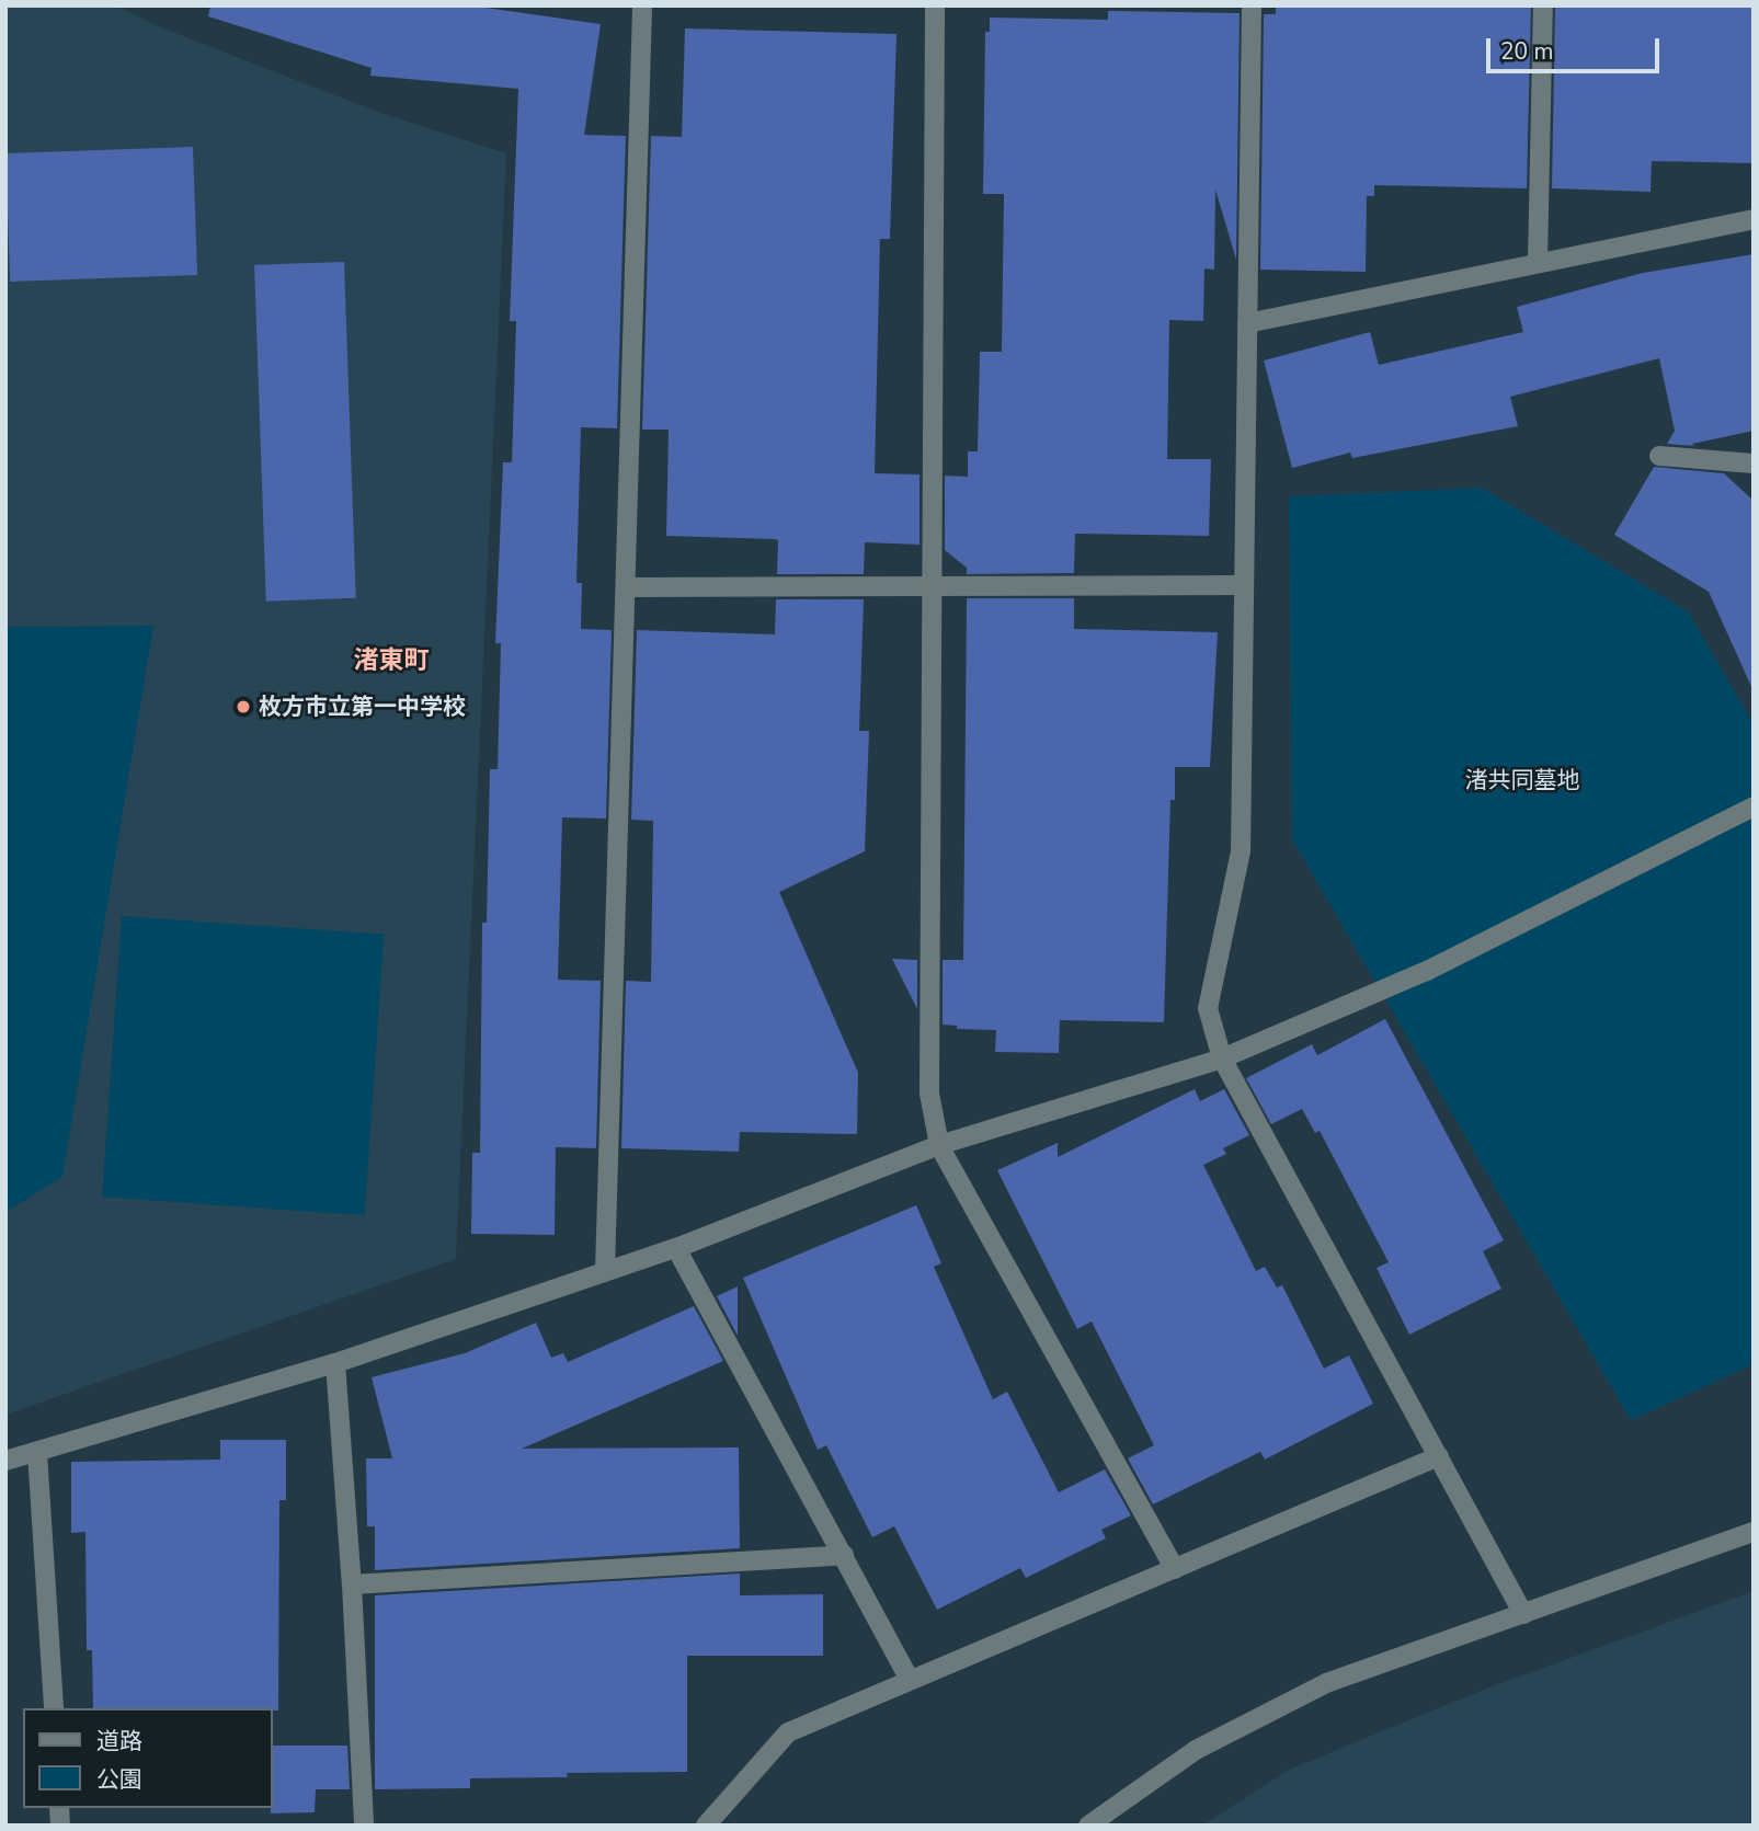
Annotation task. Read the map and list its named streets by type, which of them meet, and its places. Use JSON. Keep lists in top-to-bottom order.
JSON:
{
  "districts": ["渚東町"],
  "parks": ["渚共同墓地"],
  "places": ["枚方市立第一中学校"],
  "legend": ["道路", "公園"],
  "scale_bar": "20 m"
}
